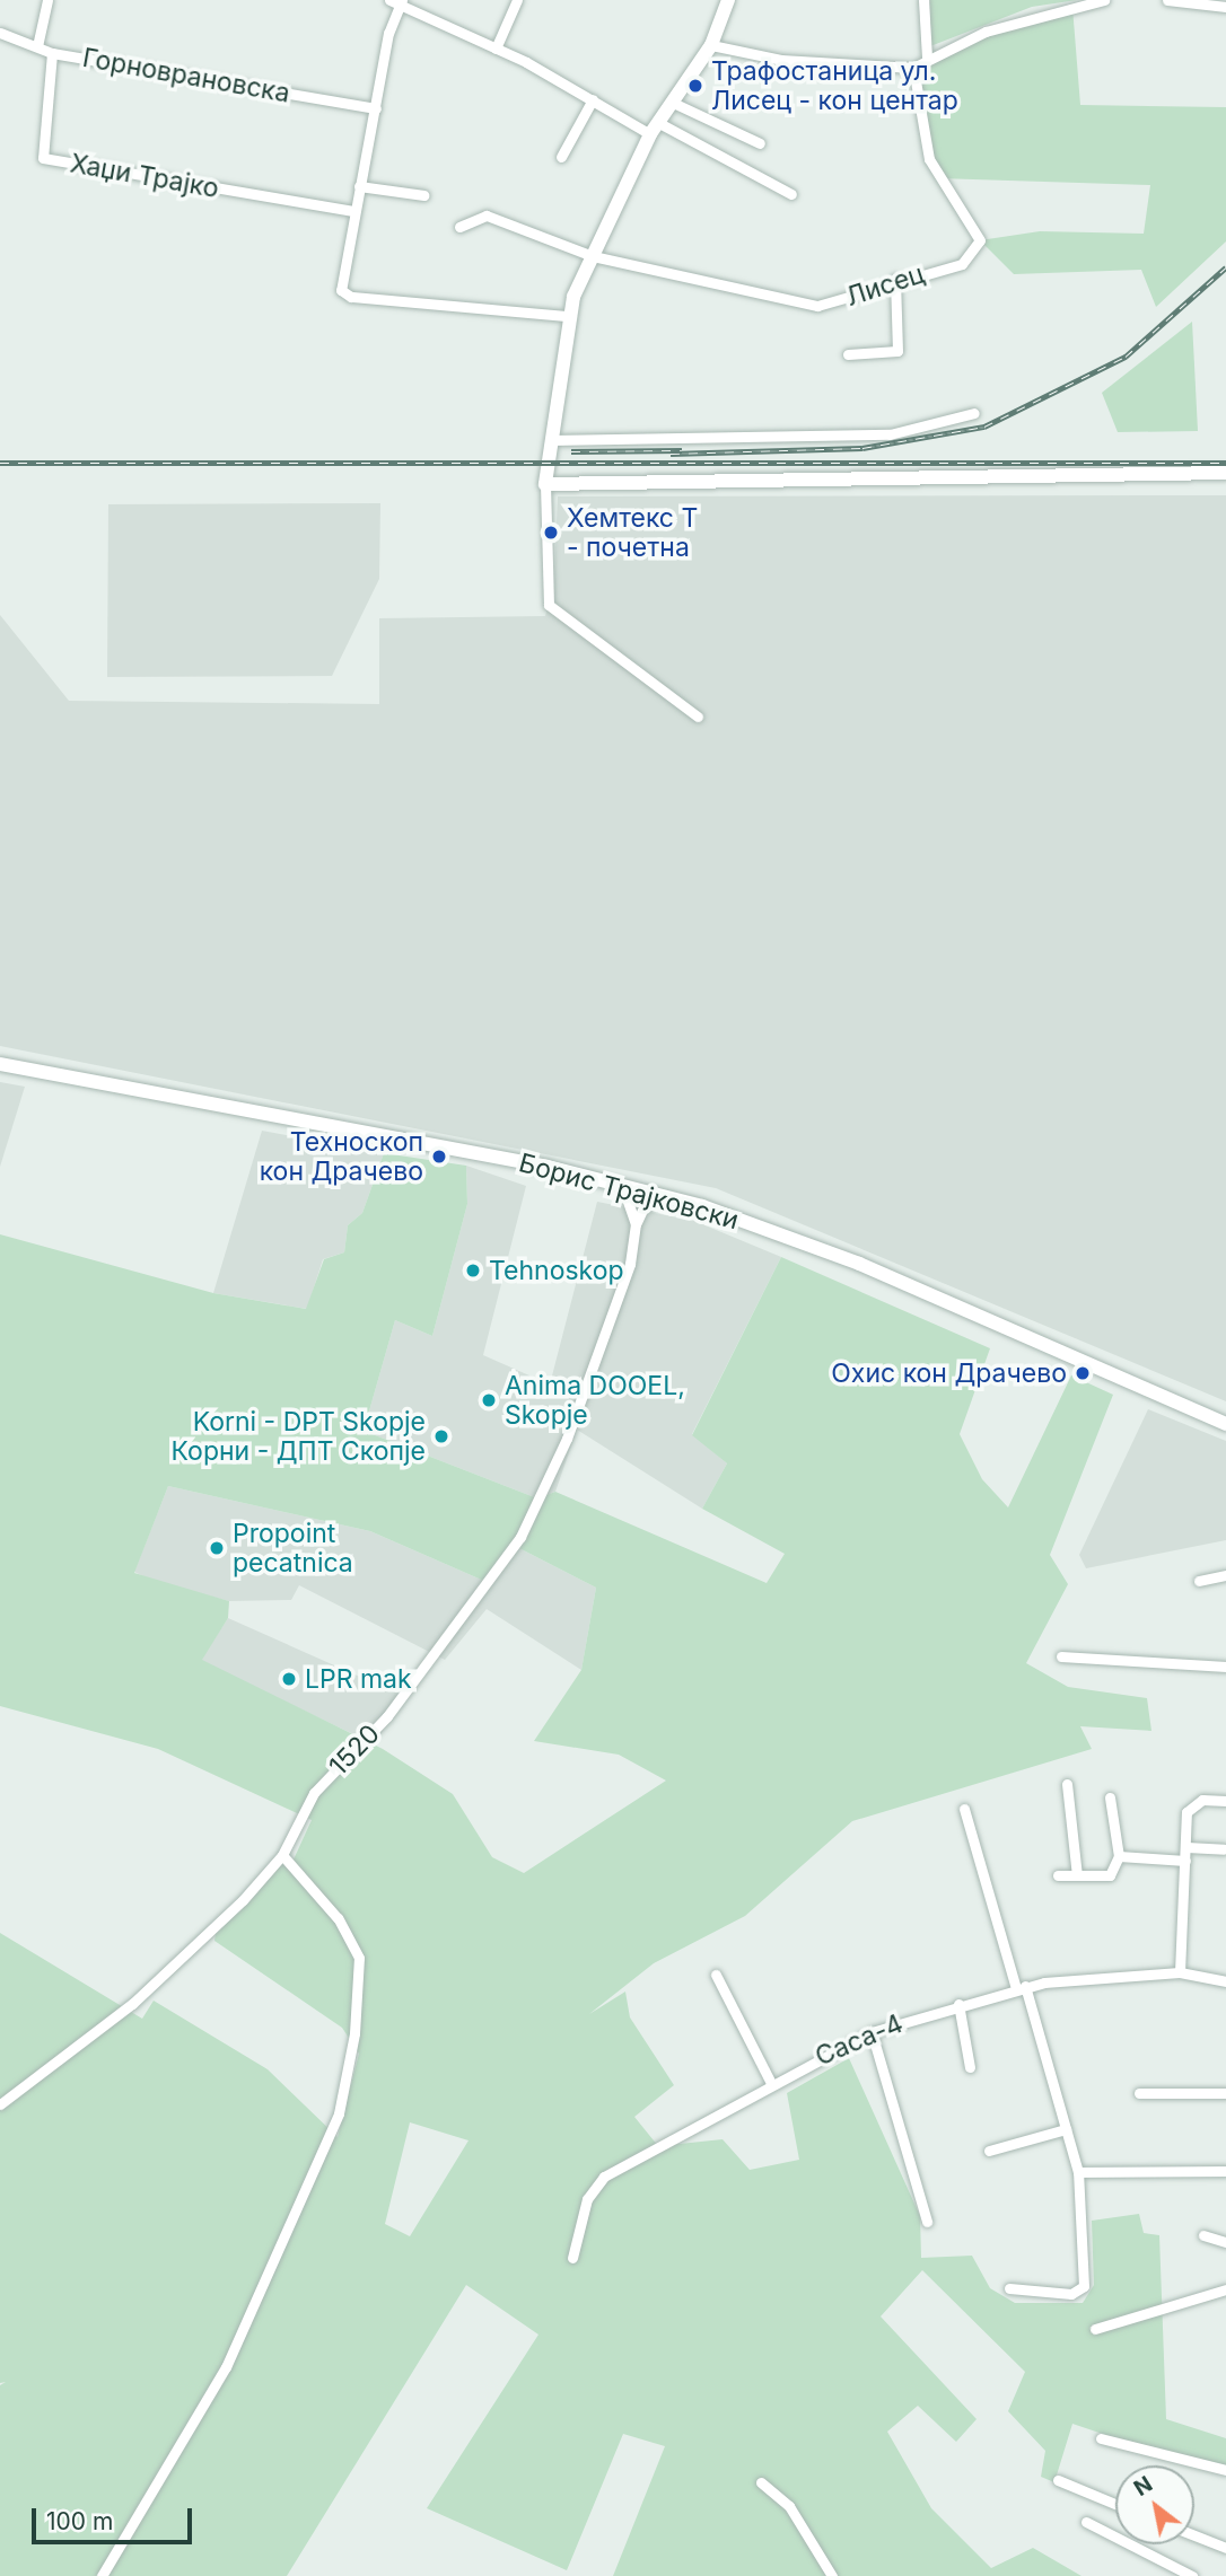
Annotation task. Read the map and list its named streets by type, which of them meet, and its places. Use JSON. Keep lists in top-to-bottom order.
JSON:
{
  "streets": {
    "main road": ["Борис Трајковски"],
    "street": [
      "Горноврановска",
      "Хаџи Трајко",
      "Лисец",
      "1520",
      "Саса-4"
    ]
  },
  "crossings": [
    ["Горноврановска", "Хаџи Трајко"],
    ["Борис Трајковски", "1520"]
  ],
  "places": [
    "Трафостаница ул. Лисец - кон центар",
    "Хемтекс Т - почетна",
    "Техноскоп кон Драчево",
    "Tehnoskop",
    "Охис кон Драчево",
    "Anima DOOEL, Skopje",
    "Korni - DPT Skopje Корни - ДПТ Скопје",
    "Propoint pecatnica",
    "LPR mak"
  ],
  "scale_bar": "100 m",
  "north": "top left"
}
